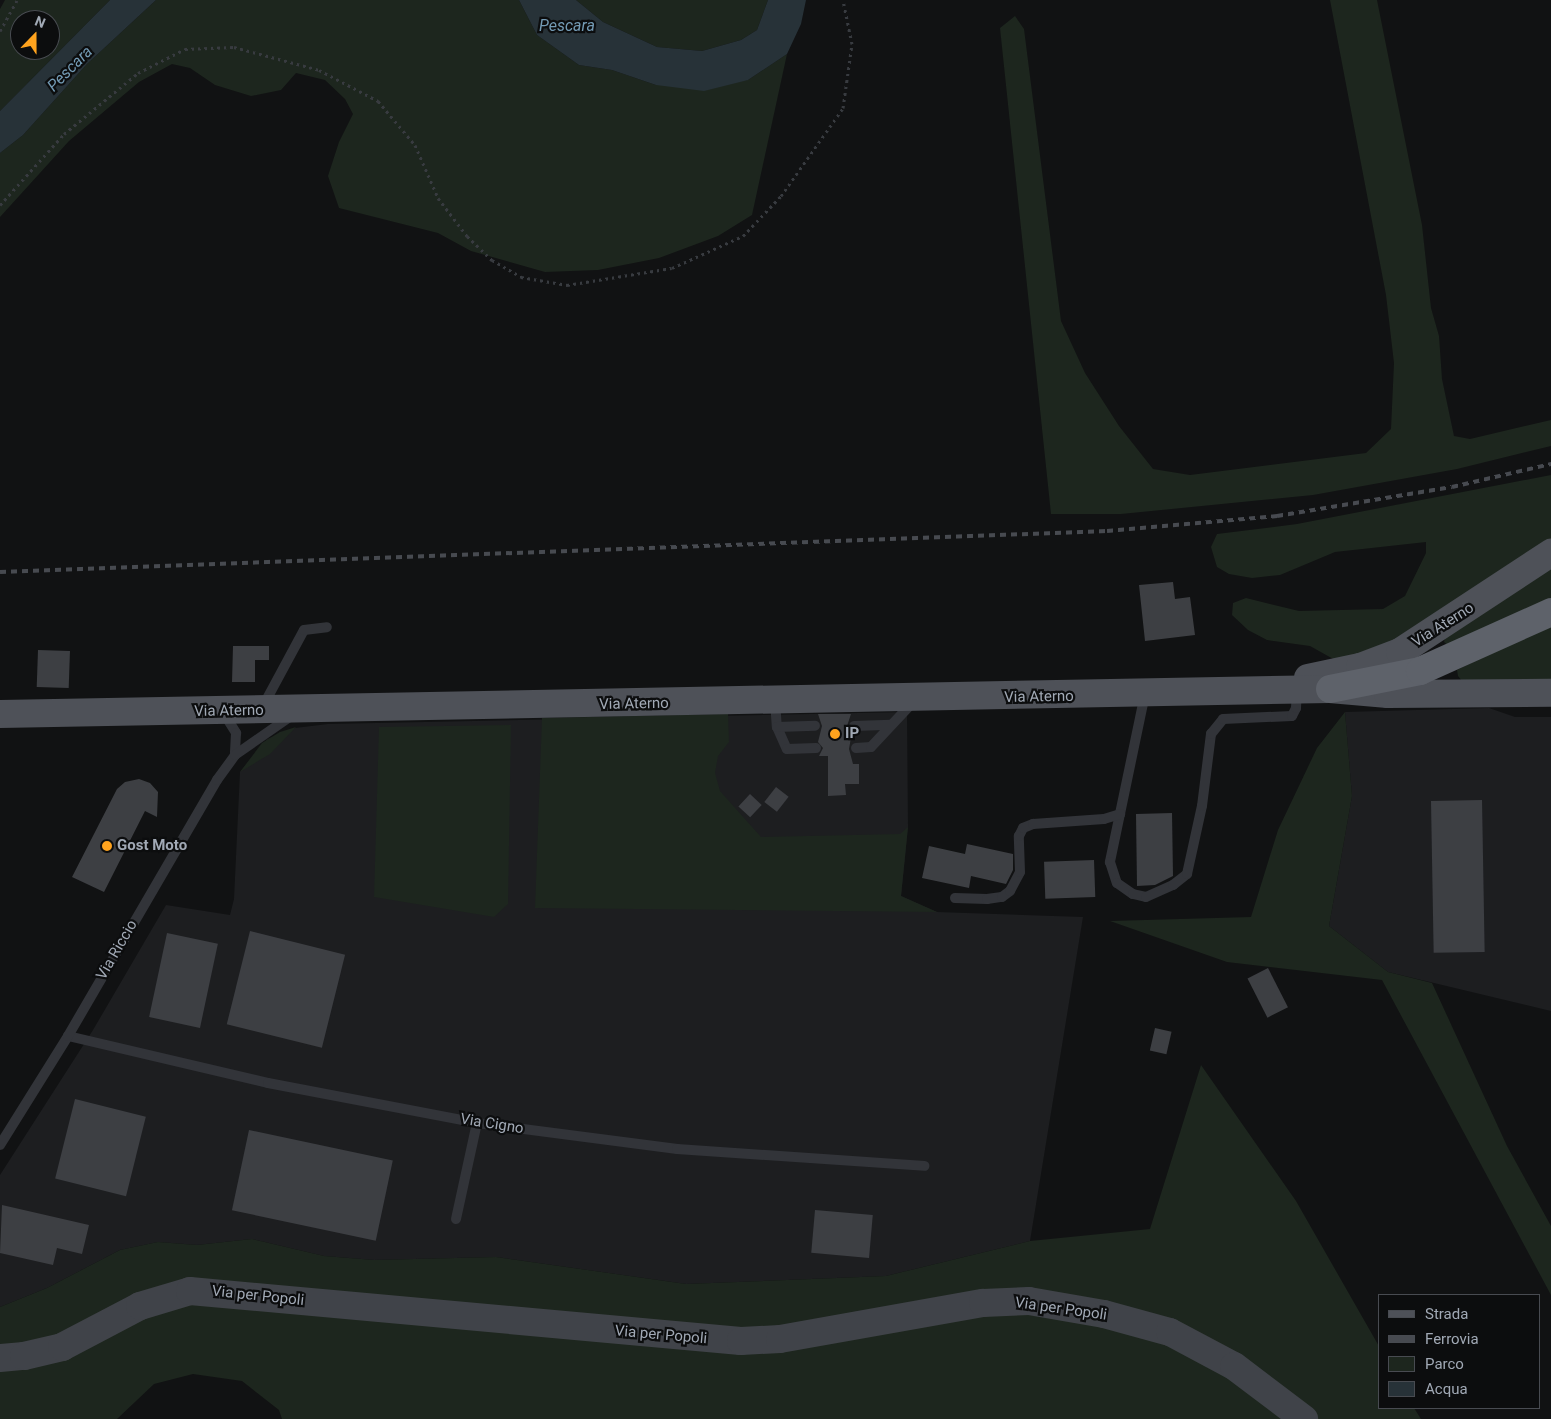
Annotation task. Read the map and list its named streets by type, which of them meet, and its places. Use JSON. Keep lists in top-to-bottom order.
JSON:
{
  "streets": {
    "main road": ["Via Aterno", "Via per Popoli"],
    "lane": ["Via Riccio", "Via Cigno"]
  },
  "crossings": [
    ["Via Aterno", "Via Riccio"],
    ["Via Riccio", "Via Cigno"]
  ],
  "water": ["Pescara"],
  "places": ["IP", "Gost Moto"],
  "legend": [
    "Strada",
    "Ferrovia",
    "Parco",
    "Acqua"
  ],
  "north": "top"
}
